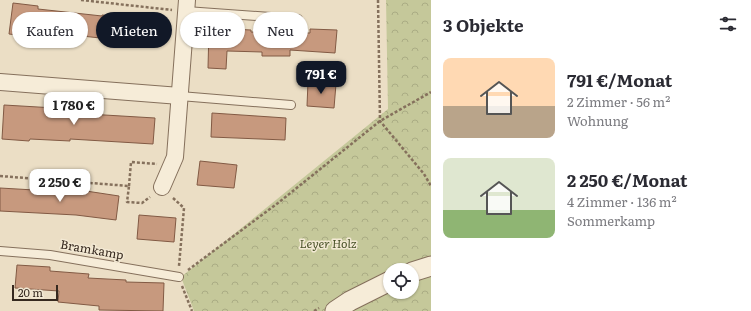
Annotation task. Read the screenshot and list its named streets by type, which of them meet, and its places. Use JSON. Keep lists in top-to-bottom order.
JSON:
{
  "streets": {
    "lane": ["Bramkamp"]
  },
  "parks": ["Leyer Holz"],
  "scale_bar": "20 m",
  "page": {
    "heading": "3 Objekte",
    "chip": [
      "Kaufen",
      "Mieten",
      "Filter",
      "Neu"
    ],
    "list": [
      {
        "name": "791 €/Monat",
        "note": "2 Zimmer · 56 m² · Wohnung"
      },
      {
        "name": "2 250 €/Monat",
        "note": "4 Zimmer · 136 m² · Sommerkamp"
      }
    ],
    "price": ["791 €", "1 780 €", "2 250 €"],
    "scale": "20 m"
  }
}
